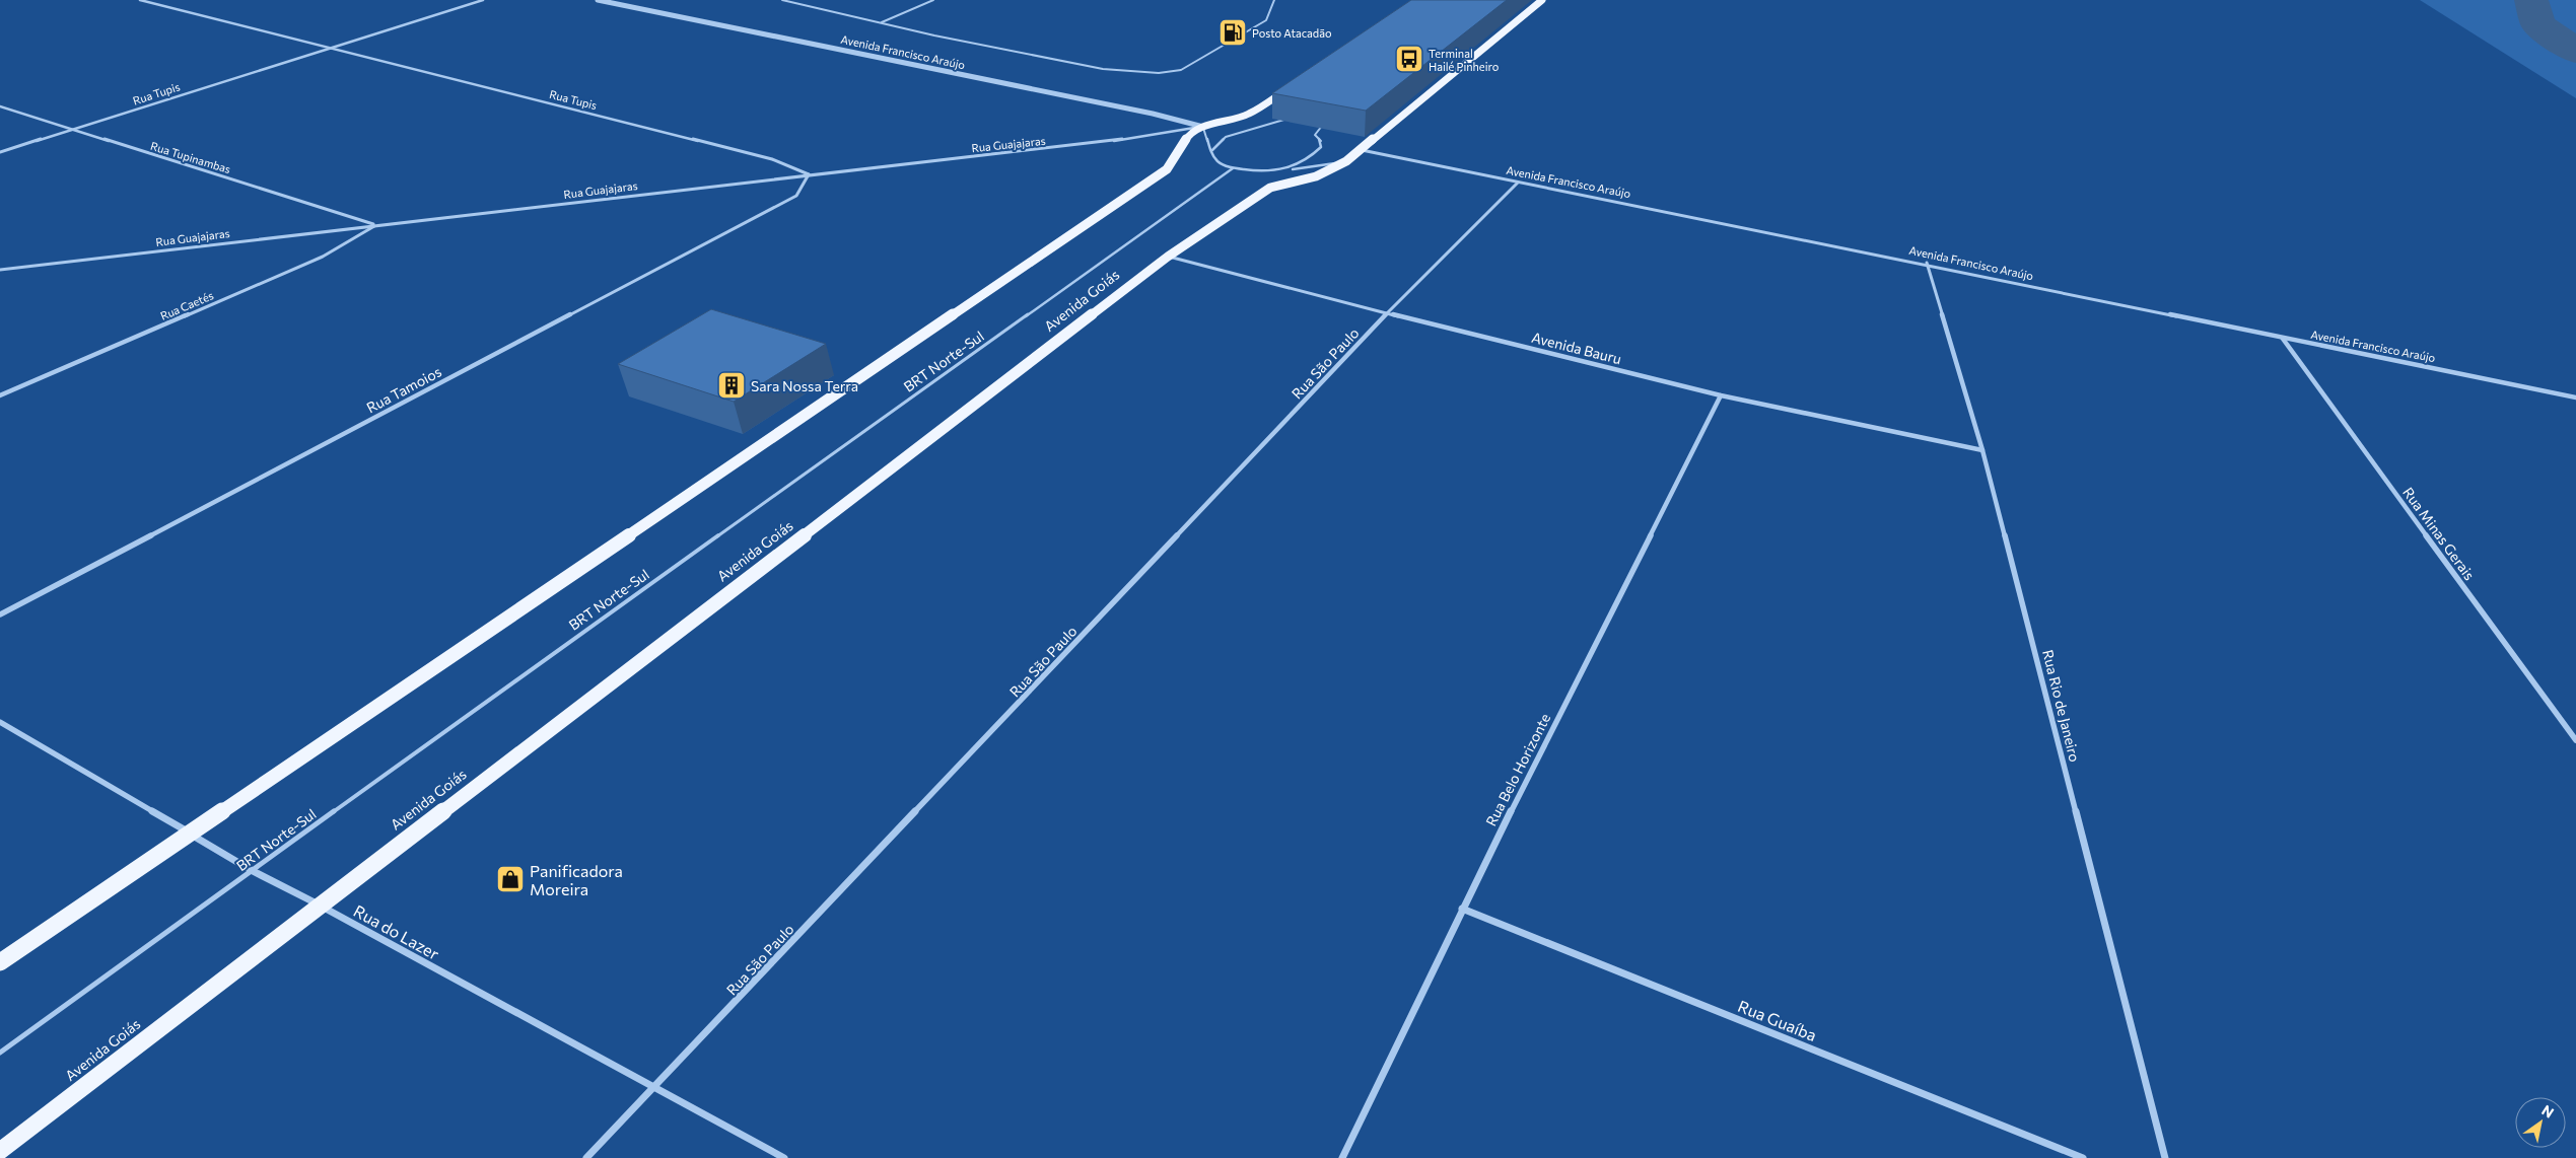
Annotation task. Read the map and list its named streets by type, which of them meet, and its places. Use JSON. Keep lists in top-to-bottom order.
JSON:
{
  "streets": {
    "main road": ["Avenida Goiás"],
    "street": [
      "Avenida Francisco Araújo",
      "Rua Tupis",
      "Rua Guajajaras",
      "Rua Tupinambas",
      "Rua Caetés",
      "Avenida Bauru",
      "Rua São Paulo",
      "Rua Tamoios",
      "Rua Minas Gerais",
      "Rua Rio de Janeiro",
      "Rua Belo Horizonte",
      "Rua do Lazer",
      "Rua Guaíba"
    ],
    "lane": ["BRT Norte-Sul"]
  },
  "crossings": [
    ["Avenida Francisco Araújo", "Rua Guajajaras"],
    ["Avenida Francisco Araújo", "Avenida Goiás"],
    ["Avenida Francisco Araújo", "Rua São Paulo"],
    ["Avenida Francisco Araújo", "Rua Minas Gerais"],
    ["Avenida Francisco Araújo", "Rua Rio de Janeiro"],
    ["Rua Tupis", "Rua Guajajaras"],
    ["Rua Tupis", "Rua Tupinambas"],
    ["Rua Tupis", "Rua Tamoios"],
    ["Rua Guajajaras", "Rua Tupinambas"],
    ["Rua Guajajaras", "Rua Caetés"],
    ["Rua Guajajaras", "Rua Tamoios"],
    ["Rua Tupinambas", "Rua Caetés"],
    ["Avenida Goiás", "Avenida Bauru"],
    ["Avenida Goiás", "Rua do Lazer"],
    ["Avenida Bauru", "Rua São Paulo"],
    ["Avenida Bauru", "Rua Rio de Janeiro"],
    ["Avenida Bauru", "Rua Belo Horizonte"],
    ["BRT Norte-Sul", "Rua do Lazer"],
    ["Rua São Paulo", "Rua do Lazer"],
    ["Rua Belo Horizonte", "Rua Guaíba"]
  ],
  "places": {
    "fuel station": ["Posto Atacadão"],
    "bus stop": ["Terminal Hailé Pinheiro"],
    "building": ["Sara Nossa Terra"],
    "shop": ["Panificadora Moreira"]
  },
  "north": "top right"
}
